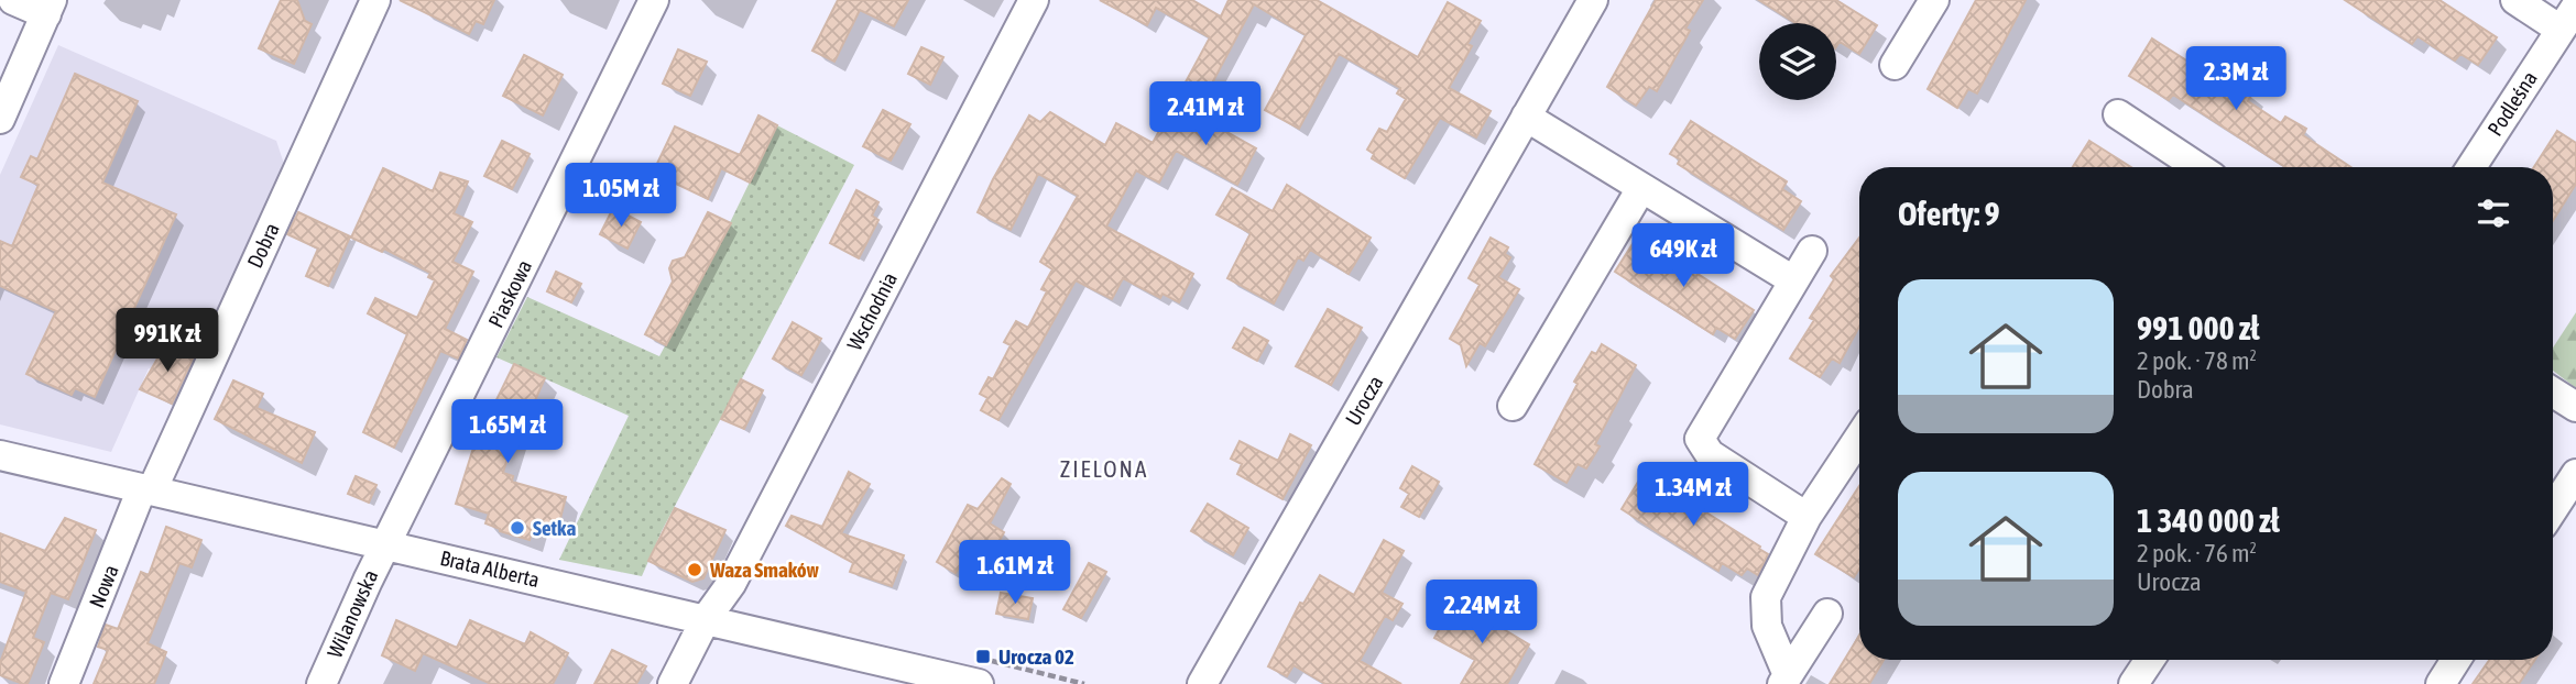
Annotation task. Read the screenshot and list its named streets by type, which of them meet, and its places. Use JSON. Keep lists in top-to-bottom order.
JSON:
{
  "streets": {
    "street": [
      "Podleśna",
      "Dobra",
      "Piaskowa",
      "Wschodnia",
      "Urocza",
      "Brata Alberta",
      "Nowa",
      "Wilanowska"
    ]
  },
  "crossings": [
    ["Dobra", "Brata Alberta"],
    ["Dobra", "Nowa"],
    ["Piaskowa", "Brata Alberta"],
    ["Piaskowa", "Wilanowska"],
    ["Wschodnia", "Brata Alberta"],
    ["Brata Alberta", "Nowa"],
    ["Brata Alberta", "Wilanowska"]
  ],
  "districts": ["ZIELONA"],
  "places": {
    "other": ["Setka", "Waza Smaków"],
    "transit": ["Urocza 02"]
  },
  "page": {
    "price": [
      "2.3M zł",
      "2.41M zł",
      "1.05M zł",
      "649K zł",
      "991K zł",
      "1.65M zł",
      "1.34M zł",
      "1.61M zł",
      "2.24M zł"
    ],
    "heading": "Oferty: 9",
    "list": [
      {
        "name": "991 000 zł",
        "note": "2 pok. · 78 m² · Dobra"
      },
      {
        "name": "1 340 000 zł",
        "note": "2 pok. · 76 m² · Urocza"
      }
    ]
  }
}
